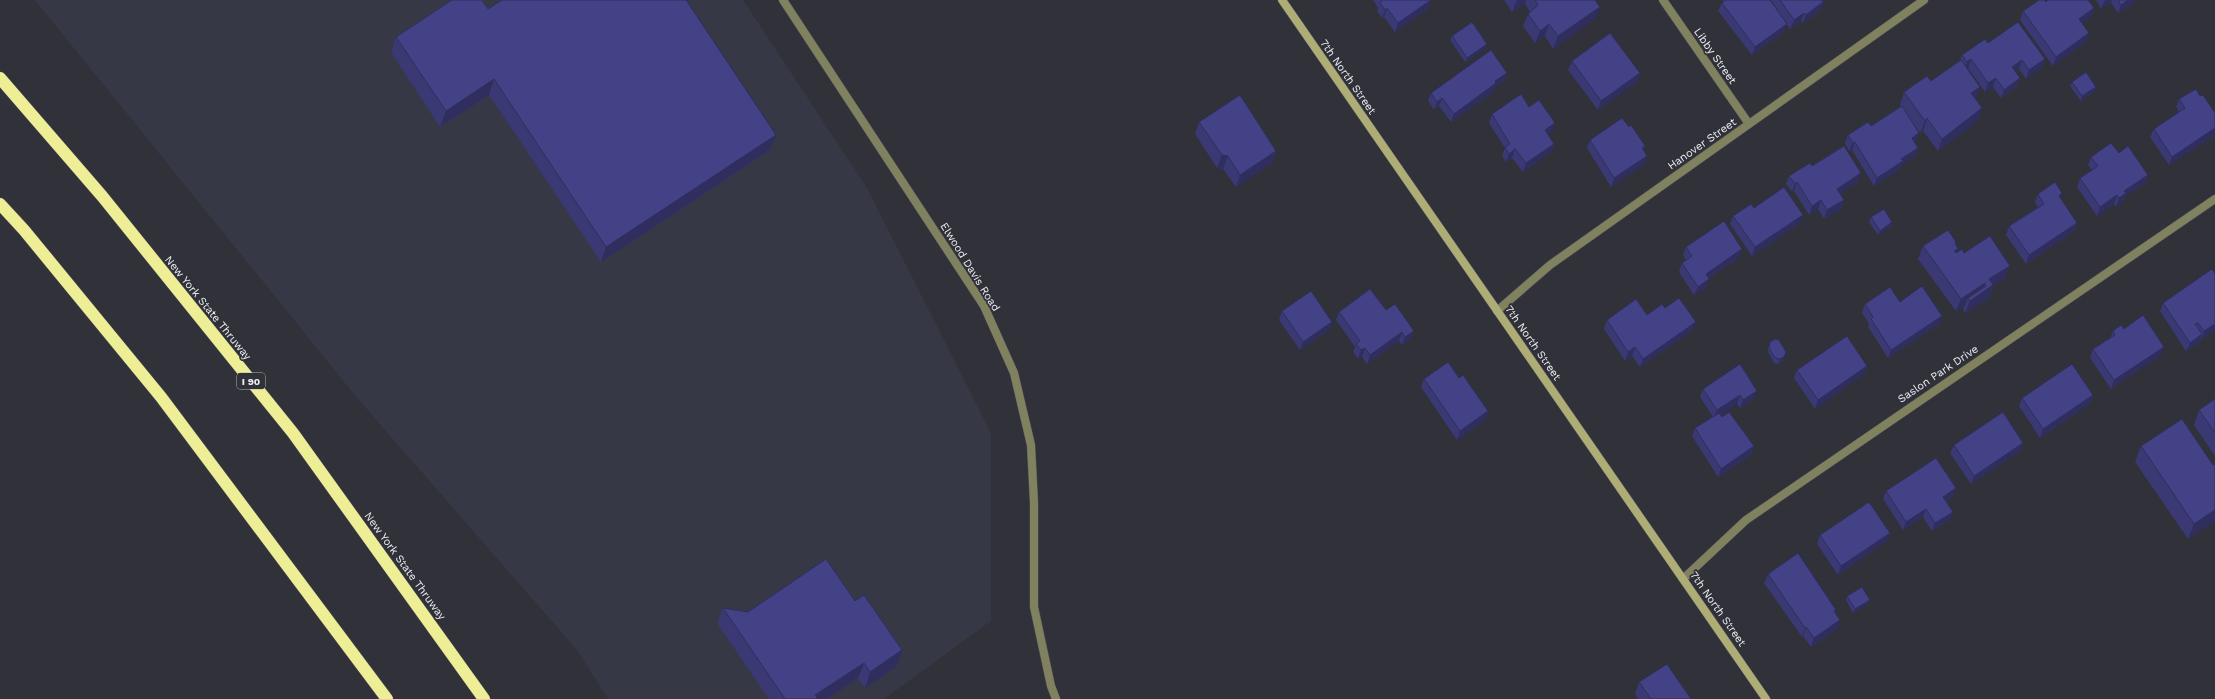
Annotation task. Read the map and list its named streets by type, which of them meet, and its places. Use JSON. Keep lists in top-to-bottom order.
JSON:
{
  "streets": {
    "highway": ["New York State Thruway", "I 90"],
    "street": [
      "Libby Street",
      "7th North Street",
      "Hanover Street",
      "Elwood Davis Road",
      "Saslon Park Drive"
    ]
  },
  "crossings": [
    ["Libby Street", "Hanover Street"],
    ["7th North Street", "Hanover Street"],
    ["7th North Street", "Saslon Park Drive"]
  ]
}
